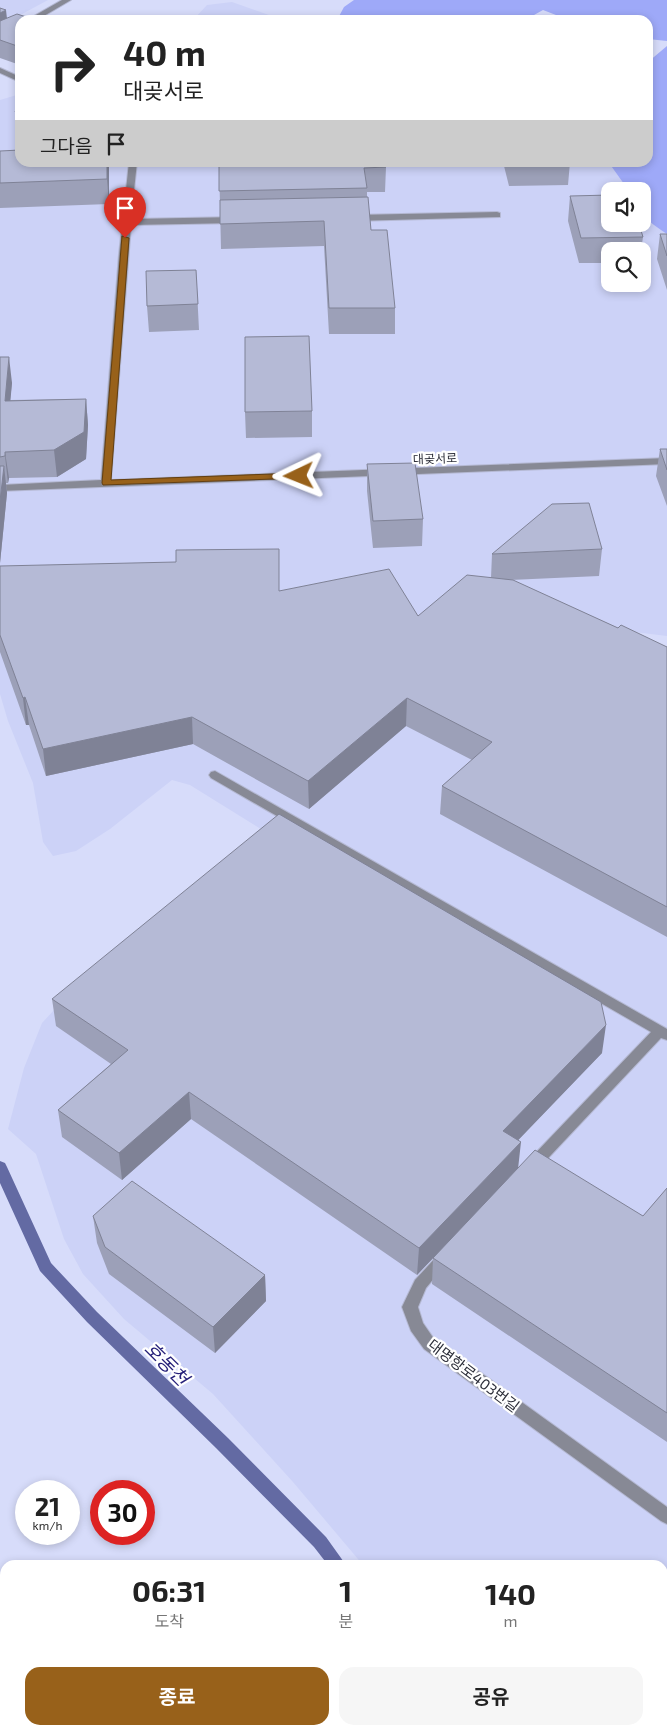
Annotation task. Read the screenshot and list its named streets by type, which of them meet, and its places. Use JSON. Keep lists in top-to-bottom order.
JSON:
{
  "streets": {
    "street": ["대곶서로", "대명항로403번길"]
  },
  "water": ["호동천"],
  "page": {
    "turn": ["40 m", "대곶서로"],
    "then": "그다음",
    "speed": "21 km/h",
    "limit": "30",
    "eta": [
      "06:31",
      "도착",
      "1",
      "분",
      "140",
      "m"
    ],
    "buttons": ["종료", "공유"]
  }
}
